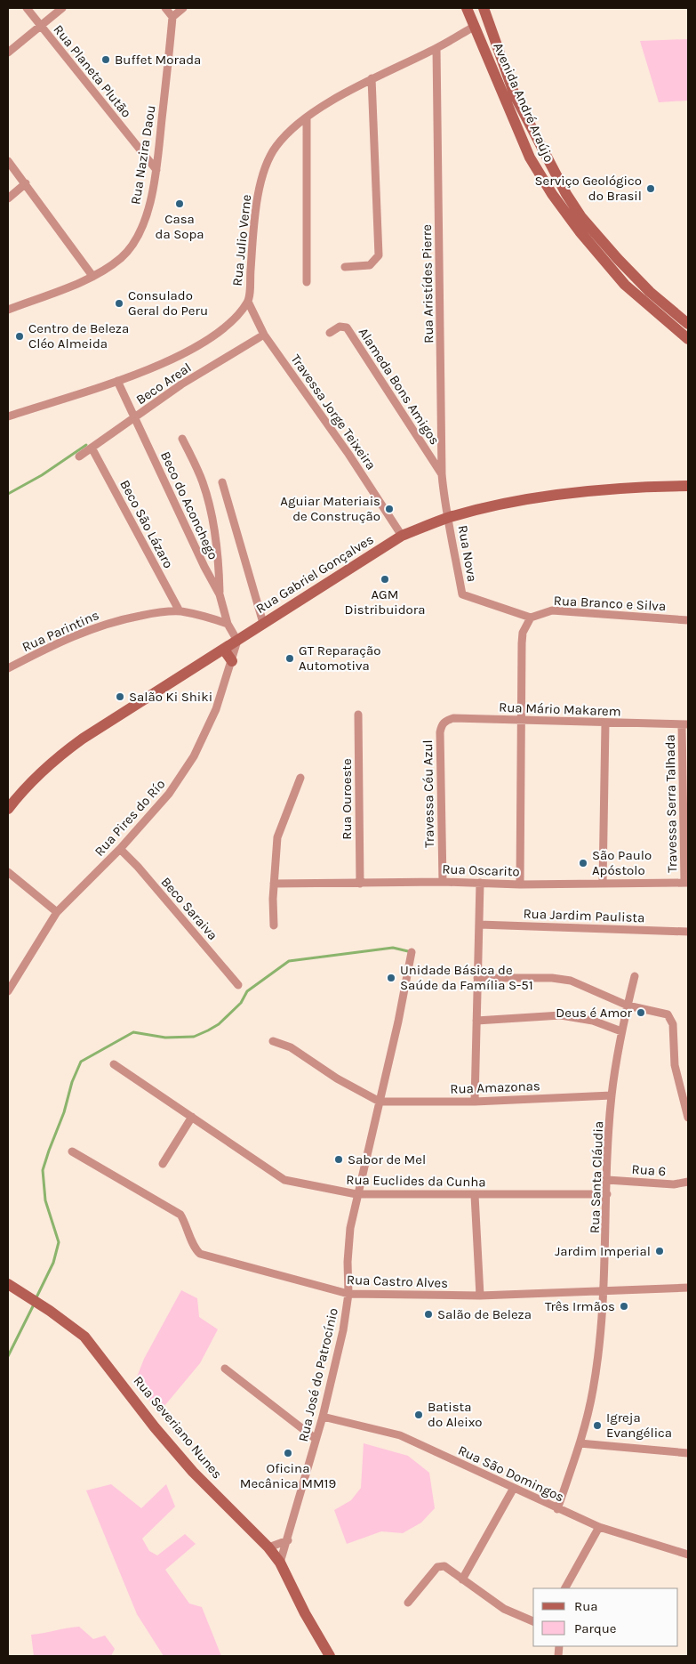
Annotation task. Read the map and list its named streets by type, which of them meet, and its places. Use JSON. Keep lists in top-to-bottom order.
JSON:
{
  "streets": {
    "street": [
      "Rua Planeta Plutão",
      "Avenida André Araújo",
      "Rua Nazira Daou",
      "Rua Julio Verne",
      "Rua Aristídes Pierre",
      "Beco Areal",
      "Alameda Bons Amigos",
      "Travessa Jorge Teixeira",
      "Beco do Aconchego",
      "Beco São Lázaro",
      "Rua Nova",
      "Rua Gabriel Gonçalves",
      "Rua Branco e Silva",
      "Rua Parintins",
      "Rua Mário Makarem",
      "Travessa Céu Azul",
      "Rua Ouroeste",
      "Travessa Serra Talhada",
      "Rua Pires do Río",
      "Rua Oscarito",
      "Beco Saraiva",
      "Rua Jardim Paulista",
      "Rua Amazonas",
      "Rua 6",
      "Rua Santa Cláudia",
      "Rua Euclides da Cunha",
      "Rua Castro Alves",
      "Rua José do Patrocínio",
      "Rua Severiano Nunes",
      "Rua São Domingos"
    ]
  },
  "crossings": [
    ["Rua Planeta Plutão", "Rua Nazira Daou"],
    ["Avenida André Araújo", "Rua Julio Verne"],
    ["Rua Julio Verne", "Rua Aristídes Pierre"],
    ["Rua Julio Verne", "Travessa Jorge Teixeira"],
    ["Rua Julio Verne", "Beco do Aconchego"],
    ["Rua Aristídes Pierre", "Alameda Bons Amigos"],
    ["Rua Aristídes Pierre", "Rua Nova"],
    ["Rua Aristídes Pierre", "Rua Gabriel Gonçalves"],
    ["Beco Areal", "Travessa Jorge Teixeira"],
    ["Beco Areal", "Beco do Aconchego"],
    ["Beco Areal", "Beco São Lázaro"],
    ["Travessa Jorge Teixeira", "Rua Gabriel Gonçalves"],
    ["Beco do Aconchego", "Rua Gabriel Gonçalves"],
    ["Beco do Aconchego", "Rua Parintins"],
    ["Beco do Aconchego", "Rua Pires do Río"],
    ["Beco São Lázaro", "Rua Parintins"],
    ["Rua Nova", "Rua Gabriel Gonçalves"],
    ["Rua Nova", "Rua Branco e Silva"],
    ["Rua Gabriel Gonçalves", "Rua Pires do Río"],
    ["Rua Mário Makarem", "Travessa Céu Azul"],
    ["Rua Mário Makarem", "Travessa Serra Talhada"],
    ["Travessa Céu Azul", "Rua Oscarito"],
    ["Rua Ouroeste", "Rua Oscarito"],
    ["Travessa Serra Talhada", "Rua Oscarito"],
    ["Rua Pires do Río", "Beco Saraiva"],
    ["Rua Amazonas", "Rua Santa Cláudia"],
    ["Rua Amazonas", "Rua José do Patrocínio"],
    ["Rua 6", "Rua Santa Cláudia"],
    ["Rua Santa Cláudia", "Rua Euclides da Cunha"],
    ["Rua Santa Cláudia", "Rua Castro Alves"],
    ["Rua Santa Cláudia", "Rua São Domingos"],
    ["Rua Euclides da Cunha", "Rua José do Patrocínio"],
    ["Rua Castro Alves", "Rua José do Patrocínio"],
    ["Rua José do Patrocínio", "Rua Severiano Nunes"],
    ["Rua José do Patrocínio", "Rua São Domingos"]
  ],
  "places": [
    "Buffet Morada",
    "Serviço Geológico do Brasil",
    "Casa da Sopa",
    "Consulado Geral do Peru",
    "Centro de Beleza Cléo Almeida",
    "Aguiar Materiais de Construção",
    "AGM Distribuidora",
    "GT Reparação Automotiva",
    "Salão Ki Shiki",
    "São Paulo Apóstolo",
    "Unidade Básica de Saúde da Família S-51",
    "Deus é Amor",
    "Sabor de Mel",
    "Jardim Imperial",
    "Três Irmãos",
    "Salão de Beleza",
    "Batista do Aleixo",
    "Igreja Evangélica",
    "Oficina Mecânica MM19"
  ],
  "legend": ["Rua", "Parque"]
}
